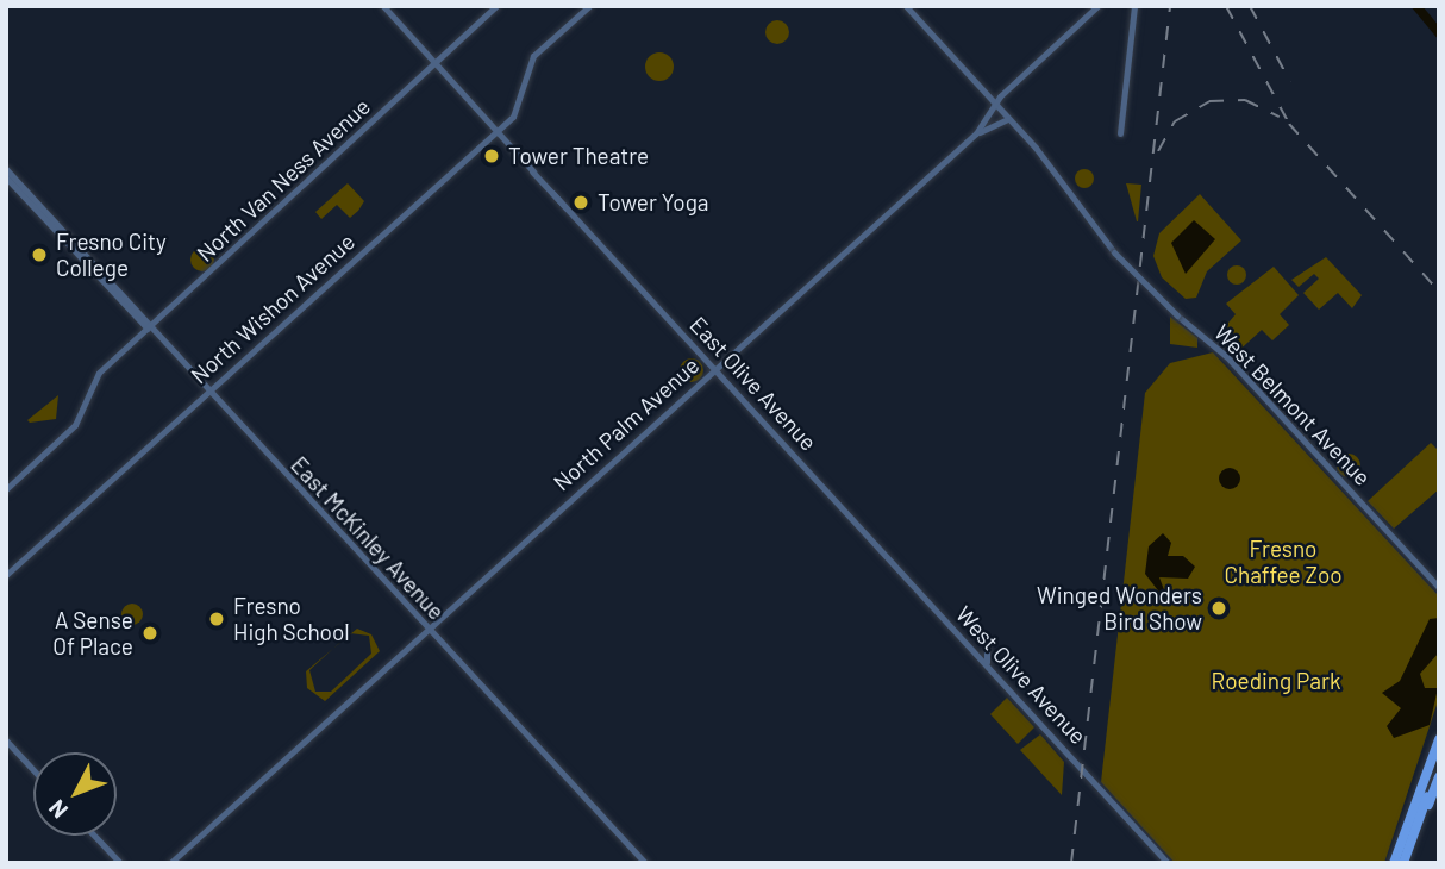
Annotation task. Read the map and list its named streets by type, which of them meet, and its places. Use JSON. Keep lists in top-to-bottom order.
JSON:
{
  "streets": {
    "main road": [
      "North Van Ness Avenue",
      "North Wishon Avenue",
      "East Olive Avenue",
      "West Belmont Avenue",
      "North Palm Avenue",
      "East McKinley Avenue",
      "West Olive Avenue"
    ]
  },
  "crossings": [
    ["North Van Ness Avenue", "East Olive Avenue"],
    ["North Van Ness Avenue", "East McKinley Avenue"],
    ["North Wishon Avenue", "East Olive Avenue"],
    ["North Wishon Avenue", "East McKinley Avenue"],
    ["East Olive Avenue", "North Palm Avenue"],
    ["East Olive Avenue", "West Olive Avenue"],
    ["West Belmont Avenue", "North Palm Avenue"],
    ["North Palm Avenue", "East McKinley Avenue"]
  ],
  "parks": ["Fresno Chaffee Zoo", "Roeding Park"],
  "places": [
    "Tower Theatre",
    "Tower Yoga",
    "Fresno City College",
    "Winged Wonders Bird Show",
    "Fresno High School",
    "A Sense Of Place"
  ],
  "north": "bottom left"
}
